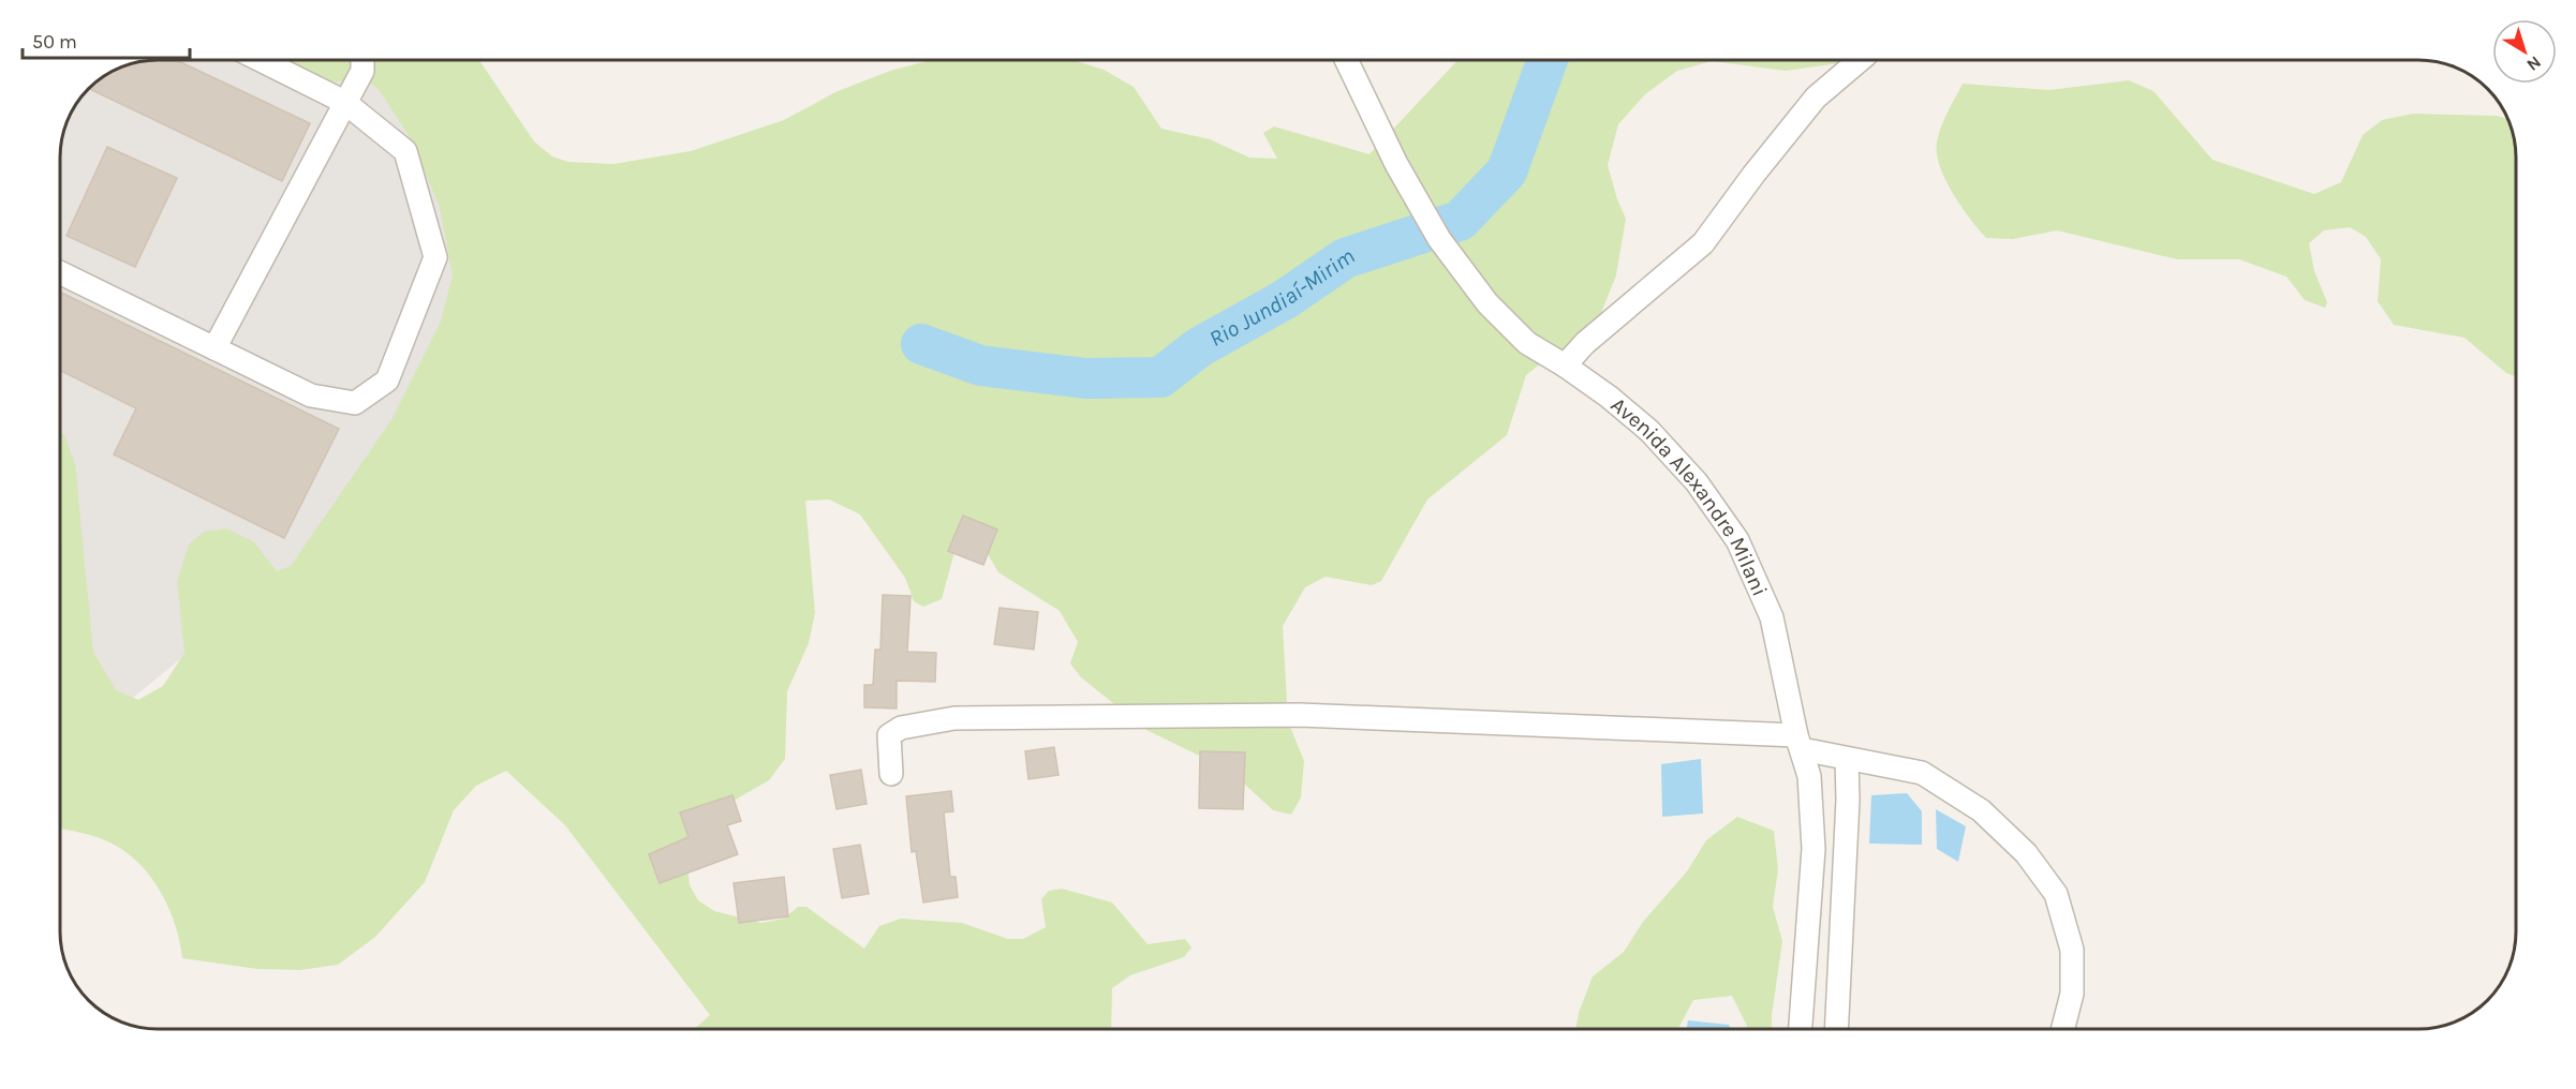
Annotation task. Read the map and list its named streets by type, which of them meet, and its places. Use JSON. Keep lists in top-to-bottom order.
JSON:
{
  "streets": {
    "street": ["Avenida Alexandre Milani"]
  },
  "water": ["Rio Jundiaí-Mirim"],
  "scale_bar": "50 m",
  "north": "bottom right"
}
